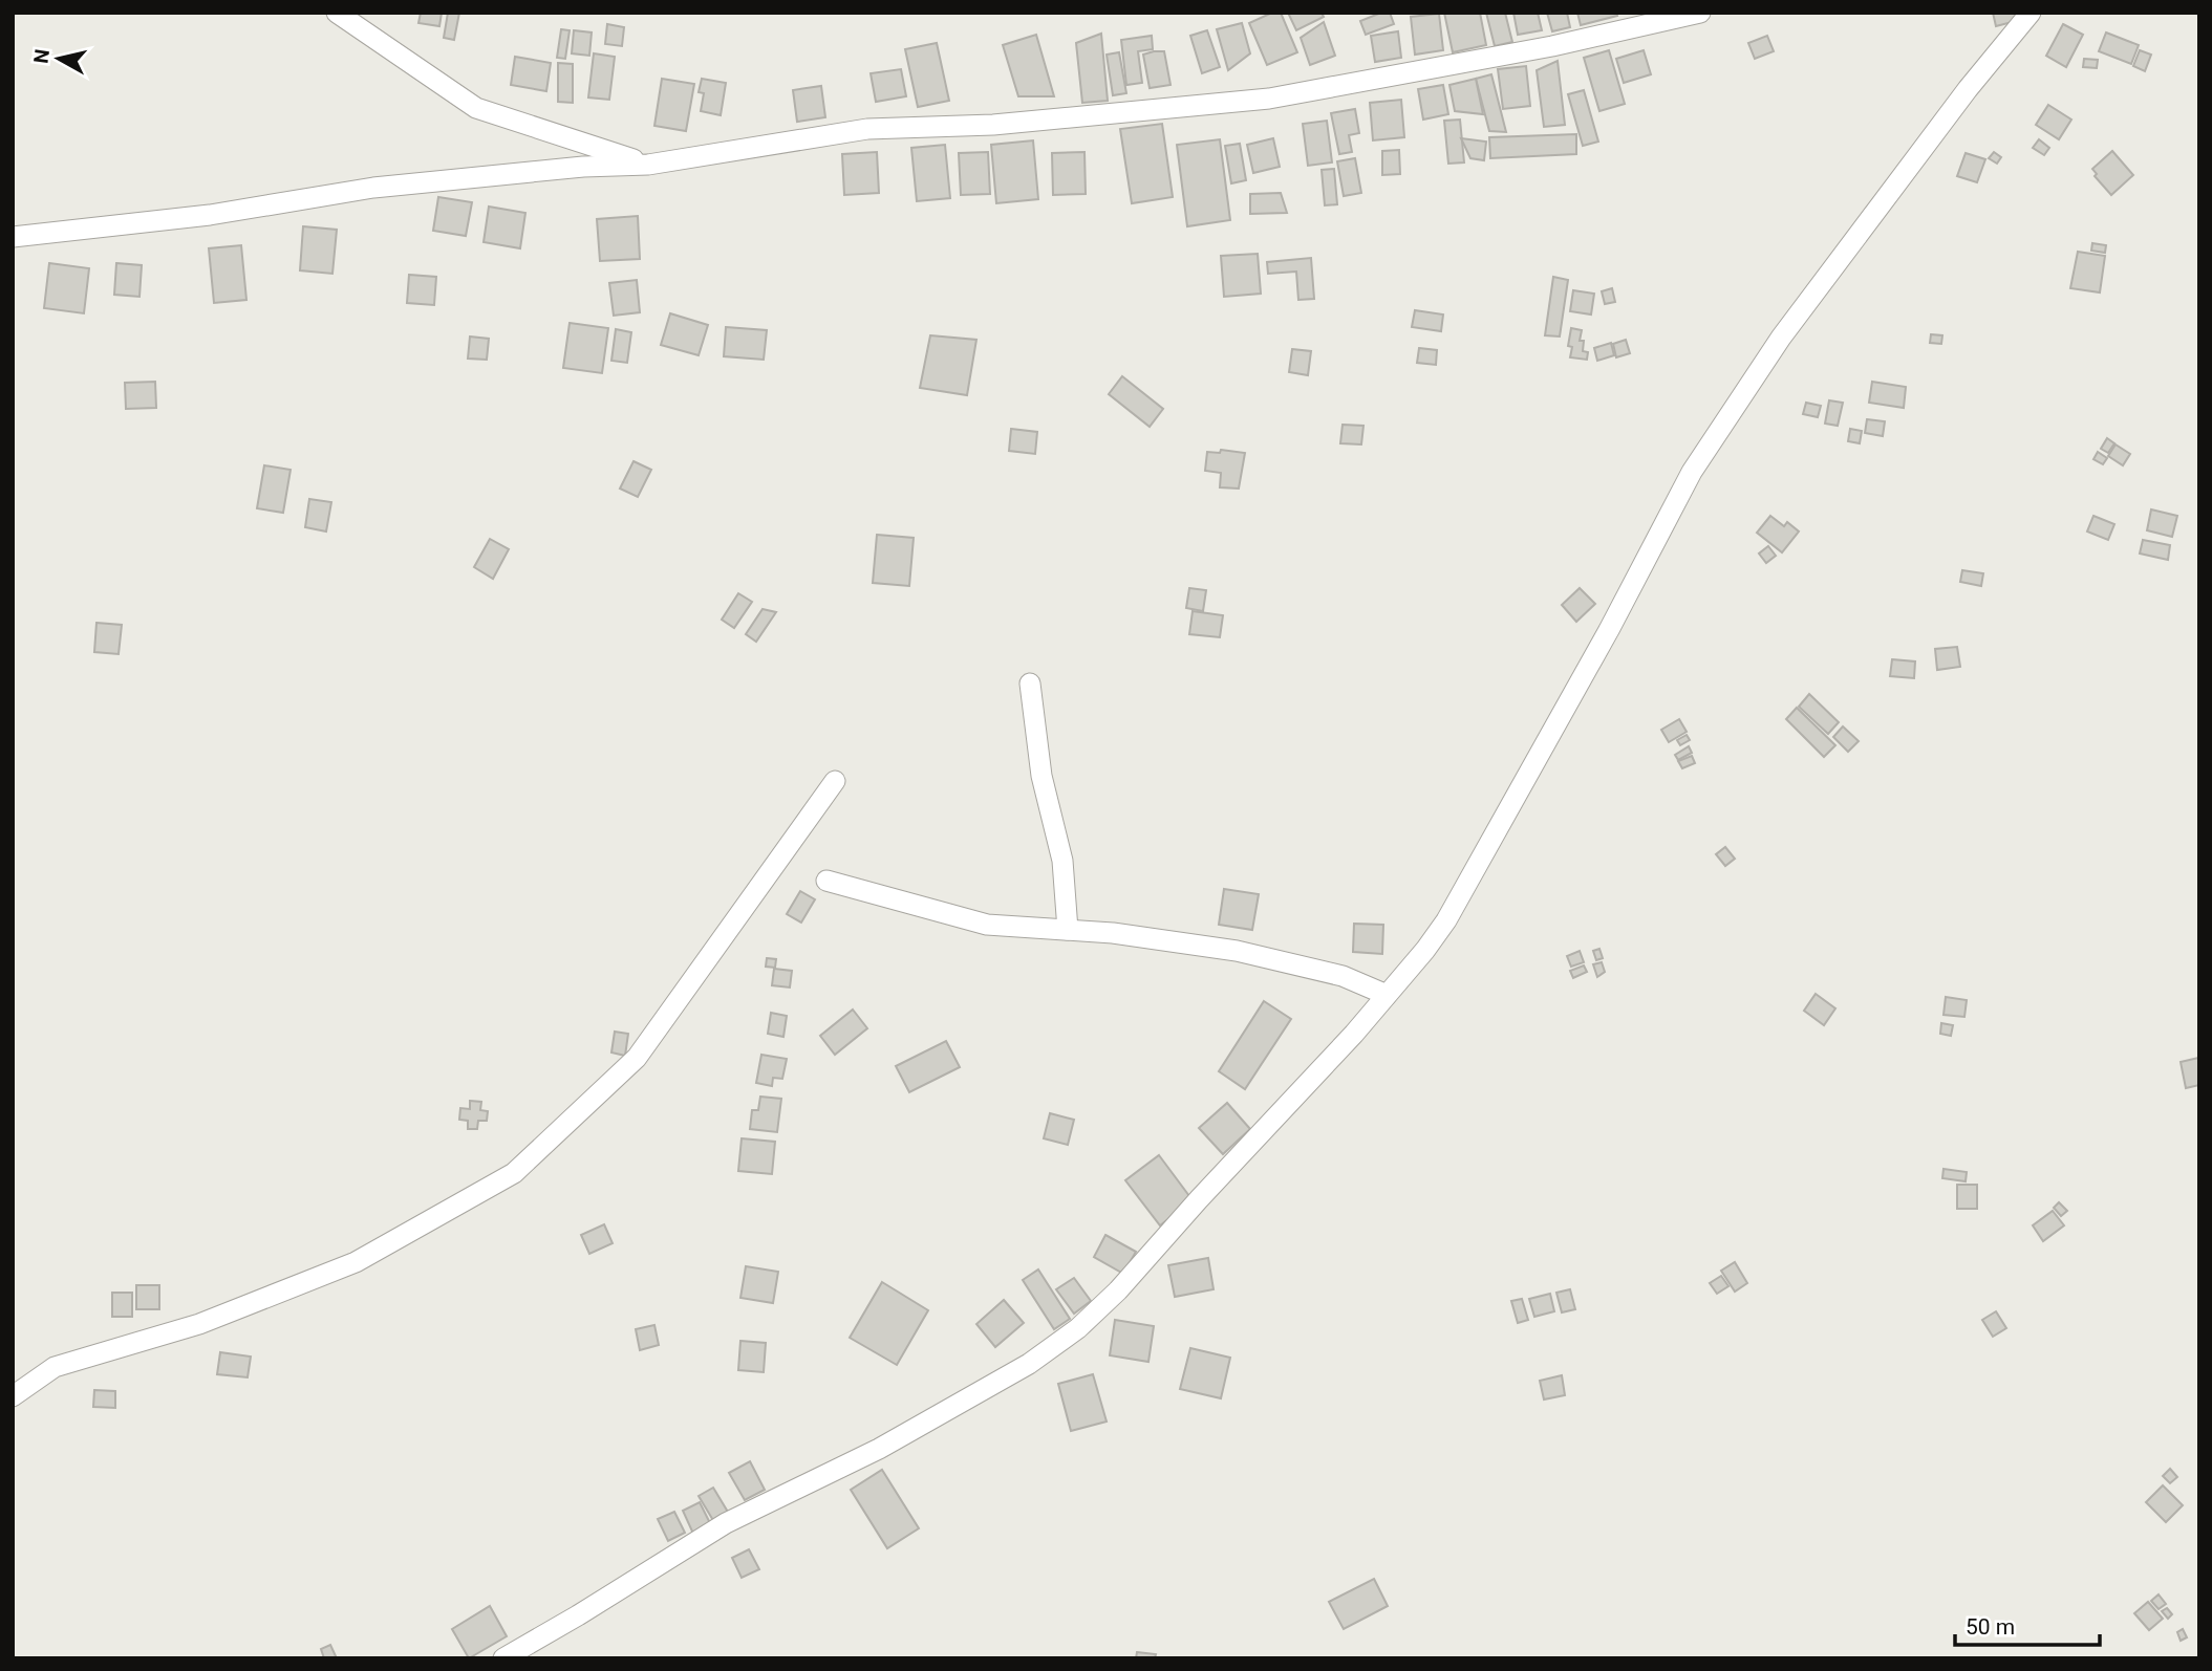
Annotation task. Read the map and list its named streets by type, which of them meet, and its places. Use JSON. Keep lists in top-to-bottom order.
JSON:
{
  "scale_bar": "50 m",
  "north": "left"
}
